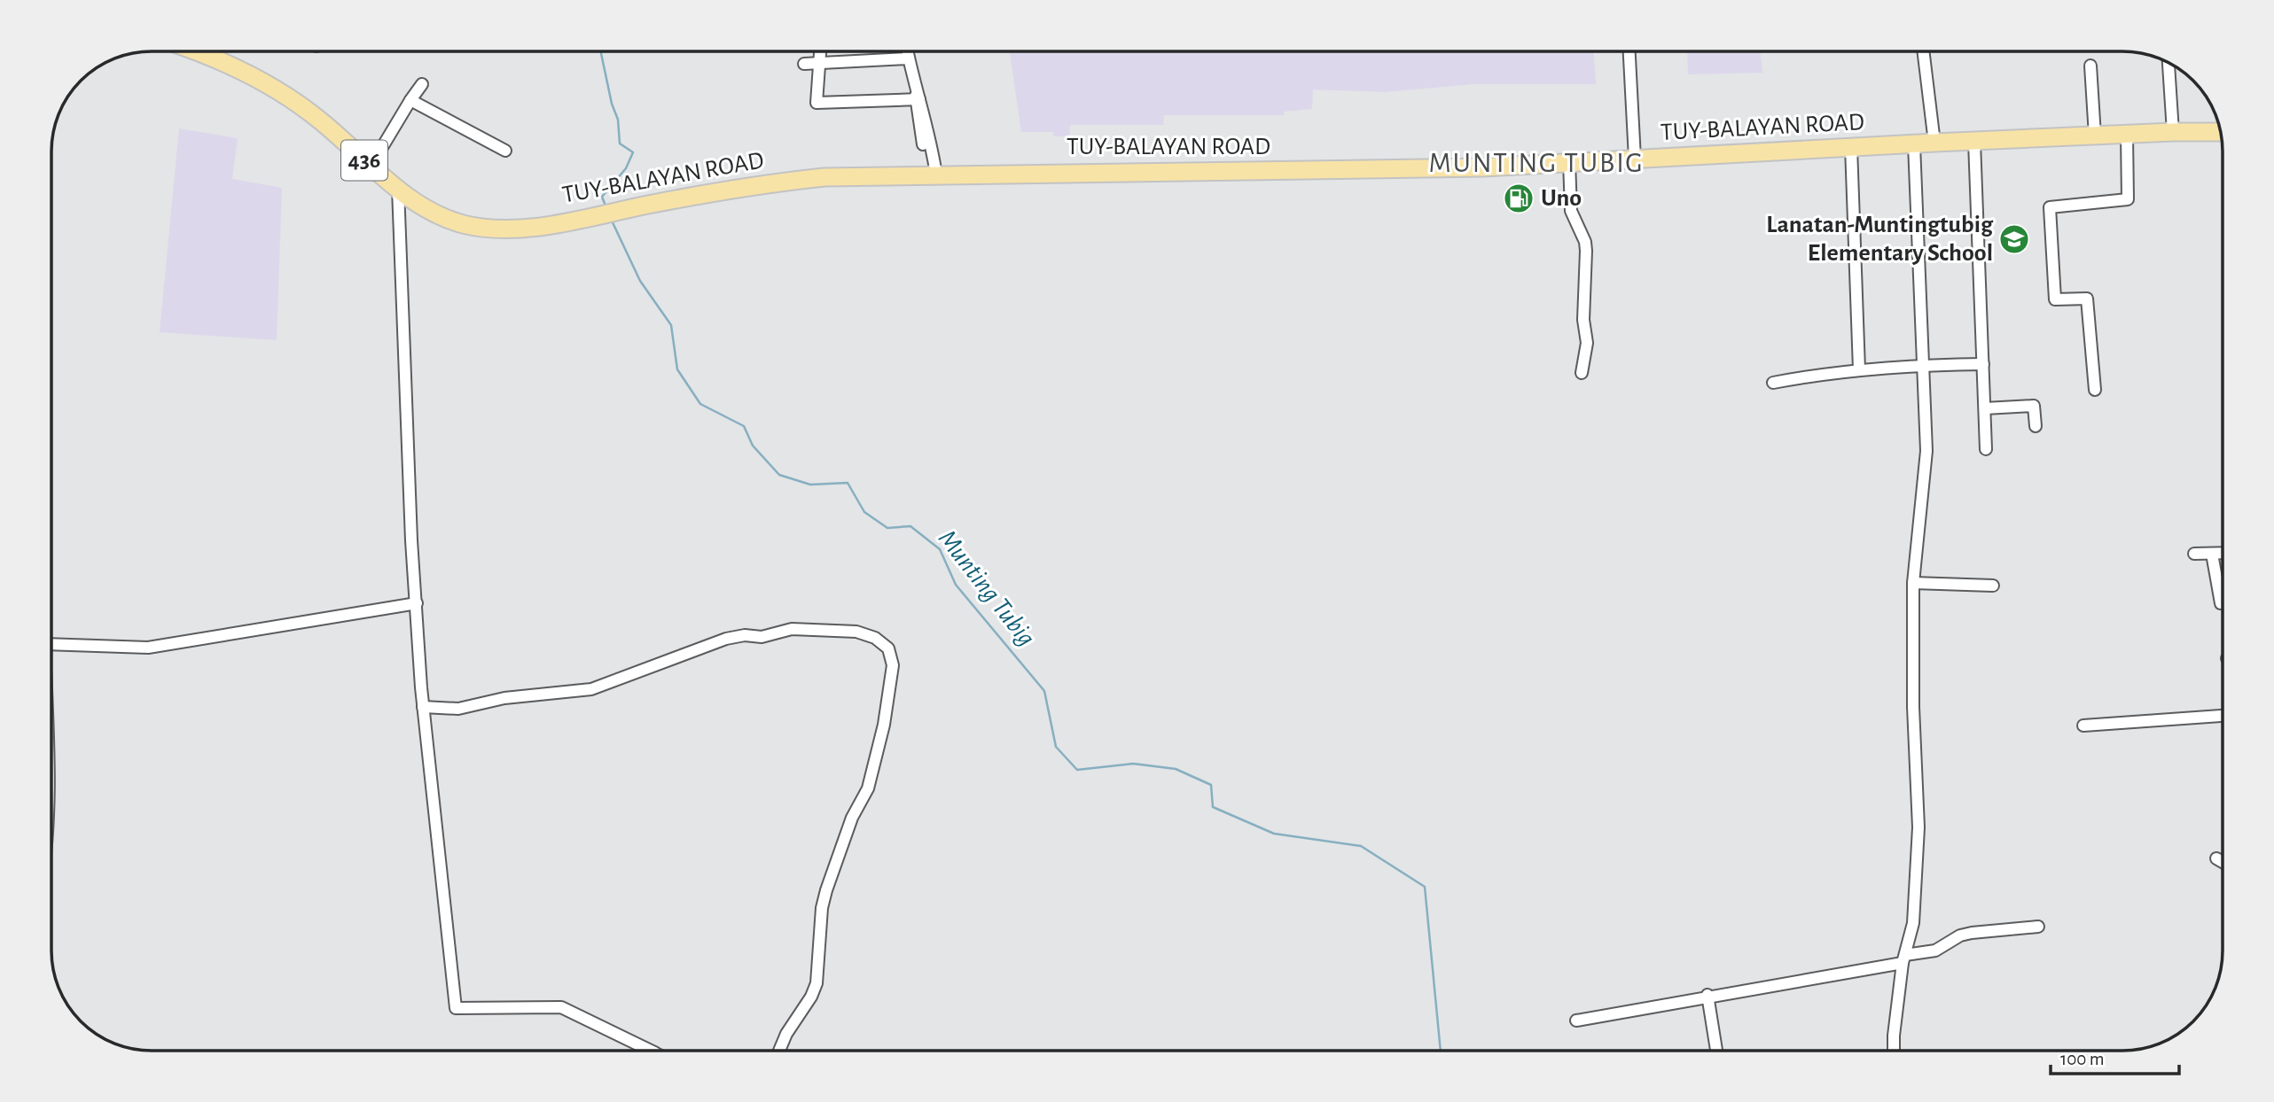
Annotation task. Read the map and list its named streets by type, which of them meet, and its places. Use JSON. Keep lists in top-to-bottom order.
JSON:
{
  "streets": {
    "main road": ["TUY-BALAYAN ROAD", "436"]
  },
  "districts": ["MUNTING TUBIG"],
  "water": ["Munting Tubig"],
  "places": {
    "fuel station": ["Uno"],
    "school or university": ["Lanatan-Muntingtubig Elementary School"]
  },
  "scale_bar": "100 m"
}
